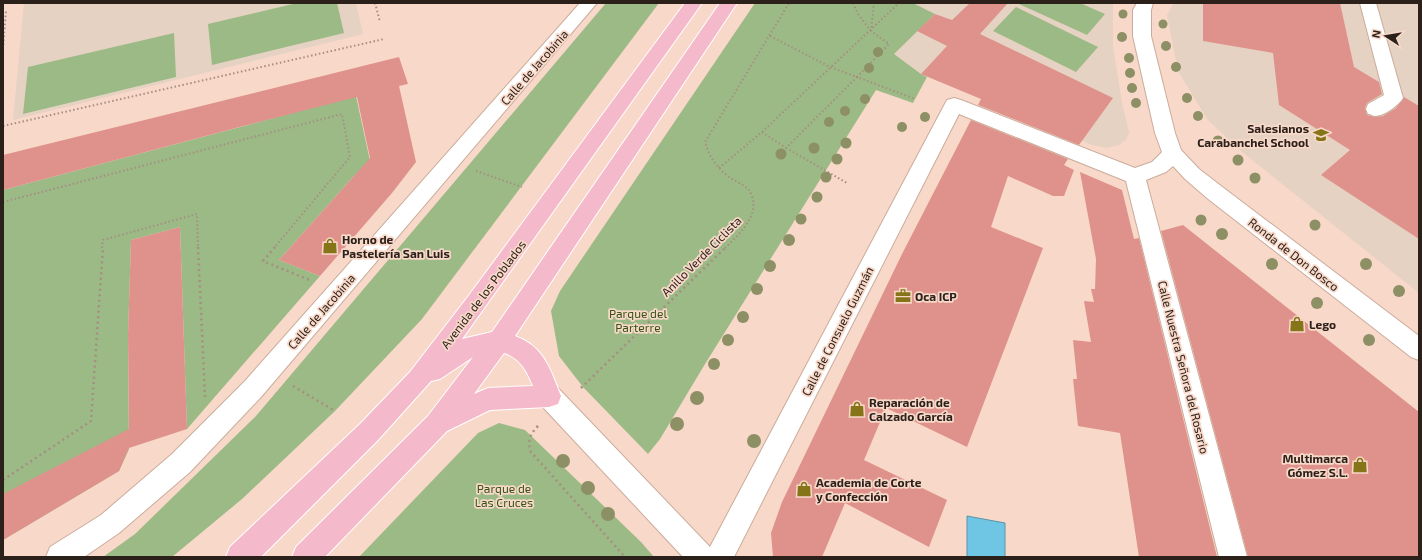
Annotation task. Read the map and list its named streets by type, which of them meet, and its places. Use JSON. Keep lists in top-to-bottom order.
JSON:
{
  "streets": {
    "main road": ["Avenida de los Poblados"],
    "street": [
      "Calle de Jacobinia",
      "Ronda de Don Bosco",
      "Calle de Consuelo Guzmán",
      "Calle Nuestra Señora del Rosario"
    ],
    "path": ["Anillo Verde Ciclista"]
  },
  "crossings": [
    ["Calle de Consuelo Guzmán", "Calle Nuestra Señora del Rosario"]
  ],
  "parks": ["Parque del Parterre", "Parque de Las Cruces"],
  "places": {
    "school or university": ["Salesianos Carabanchel School"],
    "shop": [
      "Horno de Pastelería San Luis",
      "Lego",
      "Reparación de Calzado García",
      "Multimarca Gómez S.L.",
      "Academia de Corte y Confección"
    ],
    "office": ["Oca ICP"]
  },
  "north": "left"
}
